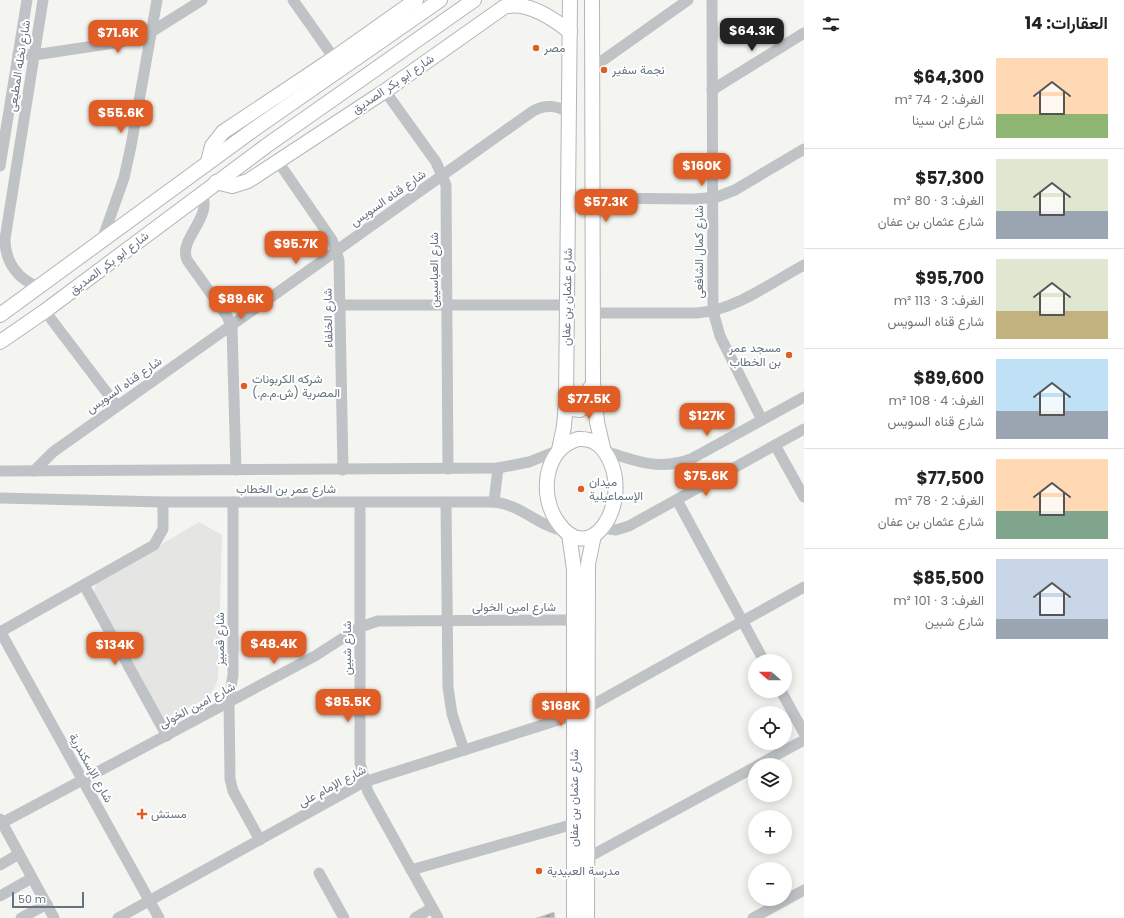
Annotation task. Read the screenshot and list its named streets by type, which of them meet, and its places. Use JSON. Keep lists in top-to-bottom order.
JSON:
{
  "streets": {
    "main road": ["شارع ابو بكر الصديق", "شارع عثمان بن عفان"],
    "street": [
      "شارع نخله المطيعى",
      "شارع قناه السويس",
      "شارع كمال الشافعى",
      "شارع العباسيين",
      "شارع الخلفاء",
      "شارع عمر بن الخطاب",
      "شارع امين الخولى",
      "شارع قمبيز",
      "شارع شبين",
      "شارع الإسكندرية",
      "شارع الإمام على"
    ]
  },
  "crossings": [
    ["شارع نخله المطيعى", "شارع ابو بكر الصديق"],
    ["شارع ابو بكر الصديق", "شارع العباسيين"],
    ["شارع ابو بكر الصديق", "شارع عثمان بن عفان"],
    ["شارع ابو بكر الصديق", "شارع الخلفاء"],
    ["شارع قناه السويس", "شارع العباسيين"],
    ["شارع قناه السويس", "شارع عثمان بن عفان"],
    ["شارع قناه السويس", "شارع الخلفاء"],
    ["شارع قناه السويس", "شارع عمر بن الخطاب"],
    ["شارع العباسيين", "شارع عمر بن الخطاب"],
    ["شارع عثمان بن عفان", "شارع عمر بن الخطاب"],
    ["شارع عثمان بن عفان", "شارع امين الخولى"],
    ["شارع عثمان بن عفان", "شارع الإمام على"],
    ["شارع الخلفاء", "شارع عمر بن الخطاب"],
    ["شارع عمر بن الخطاب", "شارع قمبيز"],
    ["شارع عمر بن الخطاب", "شارع شبين"],
    ["شارع امين الخولى", "شارع قمبيز"],
    ["شارع امين الخولى", "شارع شبين"],
    ["شارع امين الخولى", "شارع الإسكندرية"],
    ["شارع قمبيز", "شارع الإمام على"],
    ["شارع شبين", "شارع الإمام على"],
    ["شارع الإسكندرية", "شارع الإمام على"]
  ],
  "places": {
    "other": [
      "مصر",
      "نجمة سفير",
      "مسجد عمر بن الخطاب",
      "شركه الكربونات المصرية (ش.م.م.)",
      "ميدان الإسماعيلية",
      "مدرسة العبيدية"
    ],
    "health": ["مستش"]
  },
  "scale_bar": "50 m",
  "north": "left",
  "page": {
    "heading": "العقارات: 14",
    "price": [
      "$64.3K",
      "$71.6K",
      "$55.6K",
      "$160K",
      "$57.3K",
      "$95.7K",
      "$89.6K",
      "$77.5K",
      "$127K",
      "$75.6K",
      "$48.4K",
      "$134K",
      "$85.5K",
      "$168K"
    ],
    "list": [
      {
        "name": "$64,300",
        "note": "الغرف: 2 · 74 m² · شارع ابن سينا"
      },
      {
        "name": "$57,300",
        "note": "الغرف: 3 · 80 m² · شارع عثمان بن عفان"
      },
      {
        "name": "$95,700",
        "note": "الغرف: 3 · 113 m² · شارع قناه السويس"
      },
      {
        "name": "$89,600",
        "note": "الغرف: 4 · 108 m² · شارع قناه السويس"
      },
      {
        "name": "$77,500",
        "note": "الغرف: 2 · 78 m² · شارع عثمان بن عفان"
      },
      {
        "name": "$85,500",
        "note": "الغرف: 3 · 101 m² · شارع شبين"
      }
    ],
    "map_buttons": ["+", "−"],
    "scale": "50 m"
  }
}
